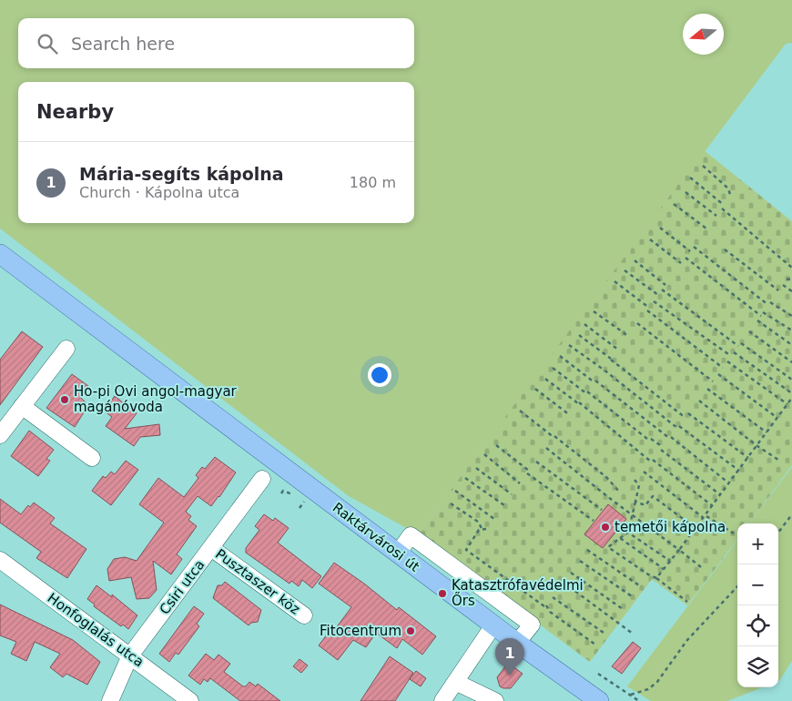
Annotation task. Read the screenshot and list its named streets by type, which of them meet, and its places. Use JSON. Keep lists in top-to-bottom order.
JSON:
{
  "streets": {
    "main road": ["Raktárvárosi út"],
    "street": ["Pusztaszer köz", "Csiri utca", "Honfoglalás utca"]
  },
  "crossings": [
    ["Pusztaszer köz", "Csiri utca"],
    ["Csiri utca", "Honfoglalás utca"]
  ],
  "places": [
    "Ho-pi Ovi angol-magyar magánóvoda",
    "temetői kápolna",
    "Katasztrófavédelmi Őrs",
    "Fitocentrum"
  ],
  "north": "left",
  "page": {
    "search": "Search here",
    "heading": "Nearby",
    "list": [
      {
        "mark": "1",
        "name": "Mária-segíts kápolna",
        "note": "Church · Kápolna utca",
        "value": "180 m"
      }
    ],
    "map_buttons": ["+", "−"],
    "pins": "1"
  }
}
